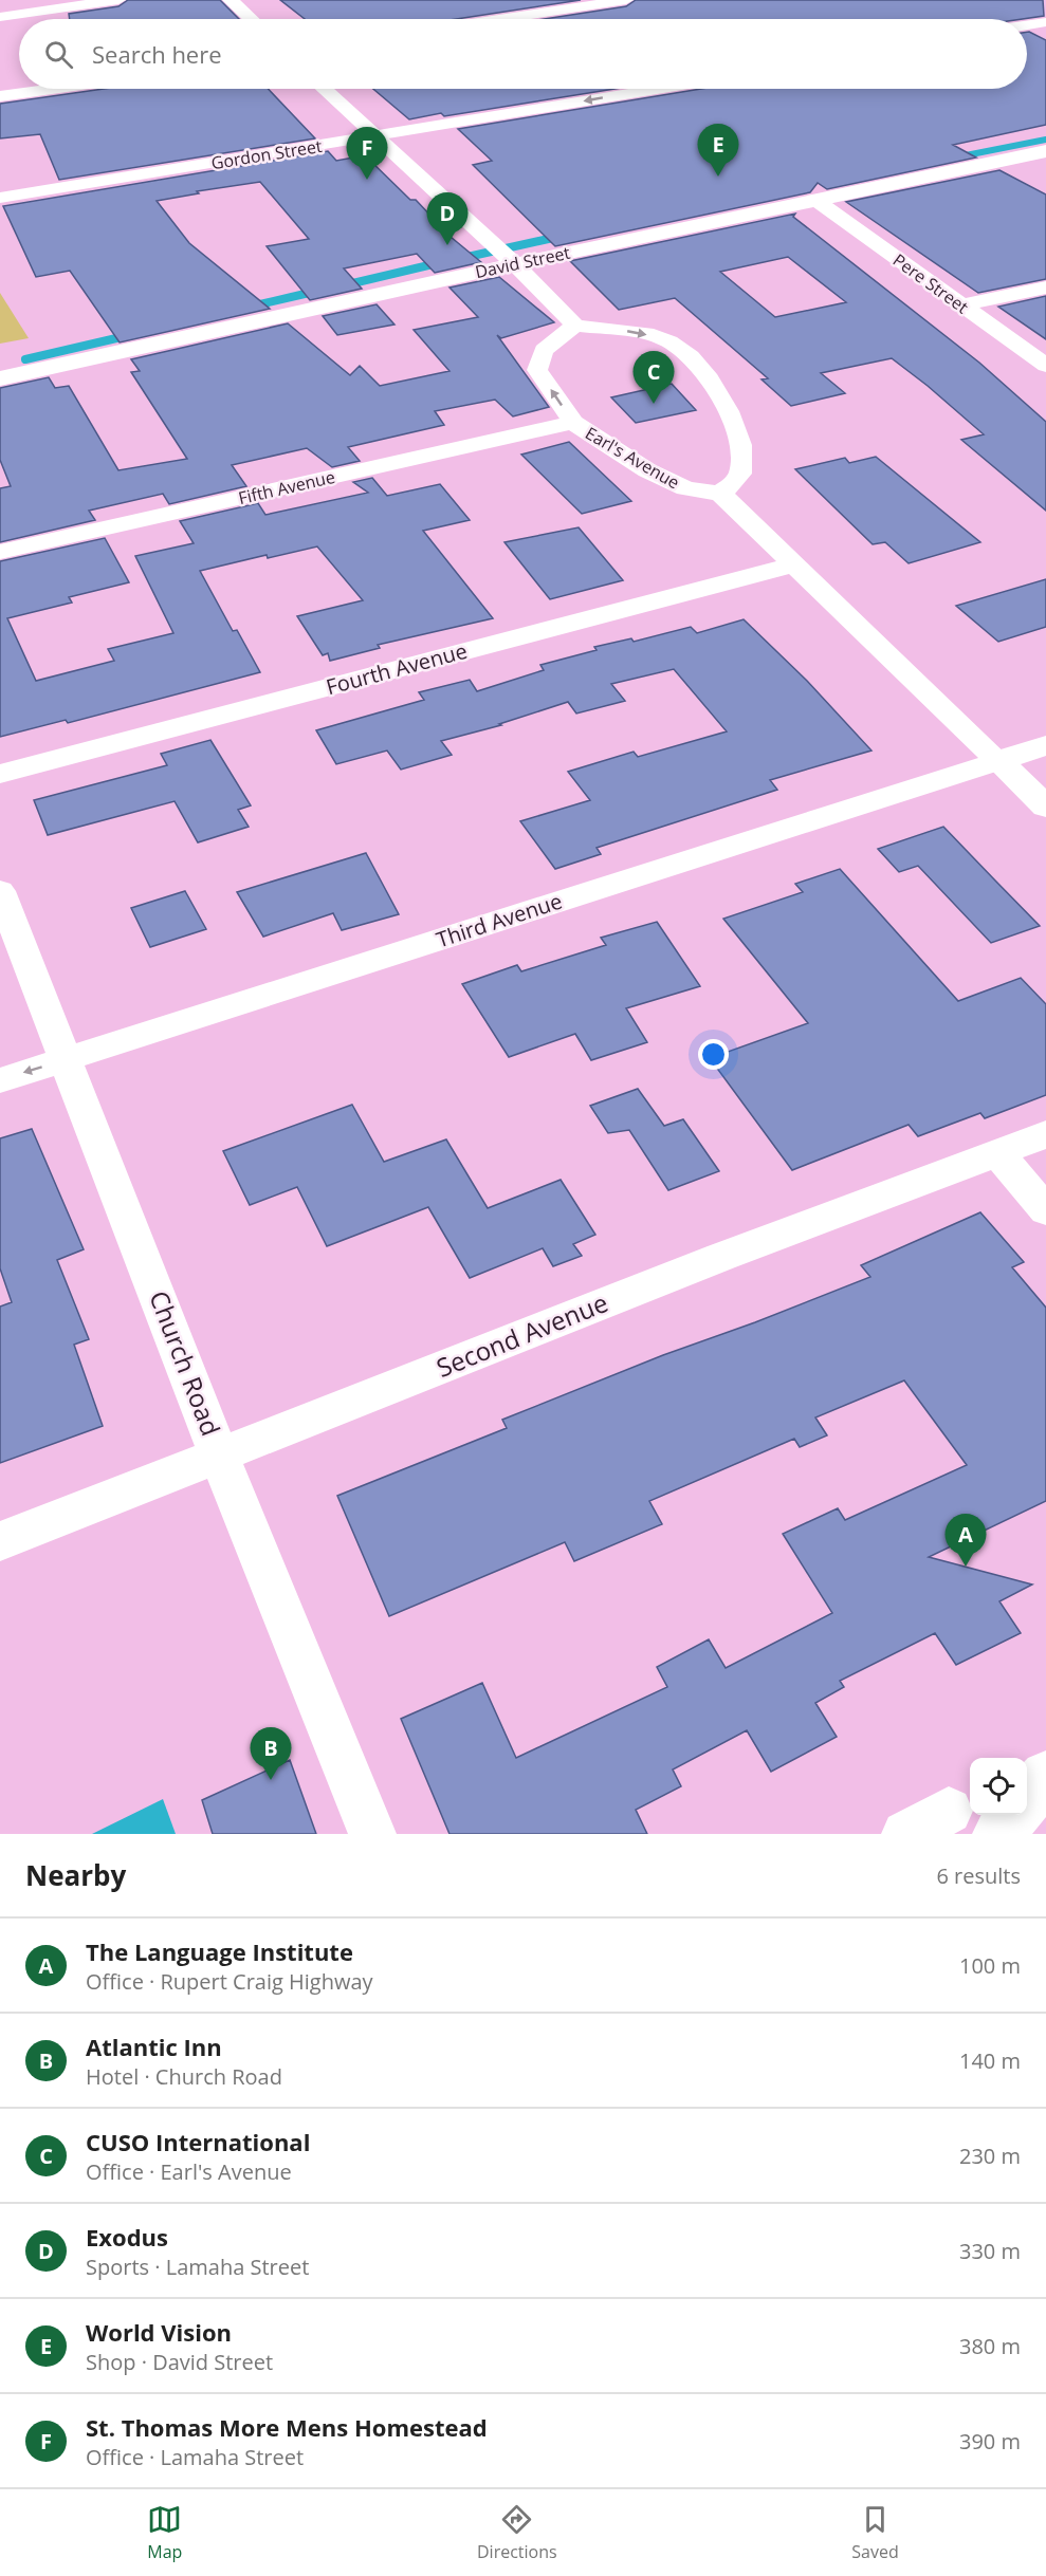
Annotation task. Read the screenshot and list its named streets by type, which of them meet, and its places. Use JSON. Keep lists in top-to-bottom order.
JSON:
{
  "streets": {
    "street": [
      "Gordon Street",
      "David Street",
      "Pere Street",
      "Earl's Avenue",
      "Fifth Avenue",
      "Fourth Avenue",
      "Third Avenue",
      "Second Avenue",
      "Church Road"
    ]
  },
  "crossings": [
    ["David Street", "Pere Street"],
    ["Earl's Avenue", "Fifth Avenue"],
    ["Third Avenue", "Church Road"],
    ["Second Avenue", "Church Road"]
  ],
  "page": {
    "search": "Search here",
    "pins": [
      "E",
      "F",
      "D",
      "C",
      "A",
      "B"
    ],
    "heading": ["Nearby", "6 results"],
    "list": [
      {
        "mark": "A",
        "name": "The Language Institute",
        "note": "Office · Rupert Craig Highway",
        "value": "100 m"
      },
      {
        "mark": "B",
        "name": "Atlantic Inn",
        "note": "Hotel · Church Road",
        "value": "140 m"
      },
      {
        "mark": "C",
        "name": "CUSO International",
        "note": "Office · Earl's Avenue",
        "value": "230 m"
      },
      {
        "mark": "D",
        "name": "Exodus",
        "note": "Sports · Lamaha Street",
        "value": "330 m"
      },
      {
        "mark": "E",
        "name": "World Vision",
        "note": "Shop · David Street",
        "value": "380 m"
      },
      {
        "mark": "F",
        "name": "St. Thomas More Mens Homestead",
        "note": "Office · Lamaha Street",
        "value": "390 m"
      }
    ],
    "nav": ["Map", "Directions", "Saved"]
  }
}
